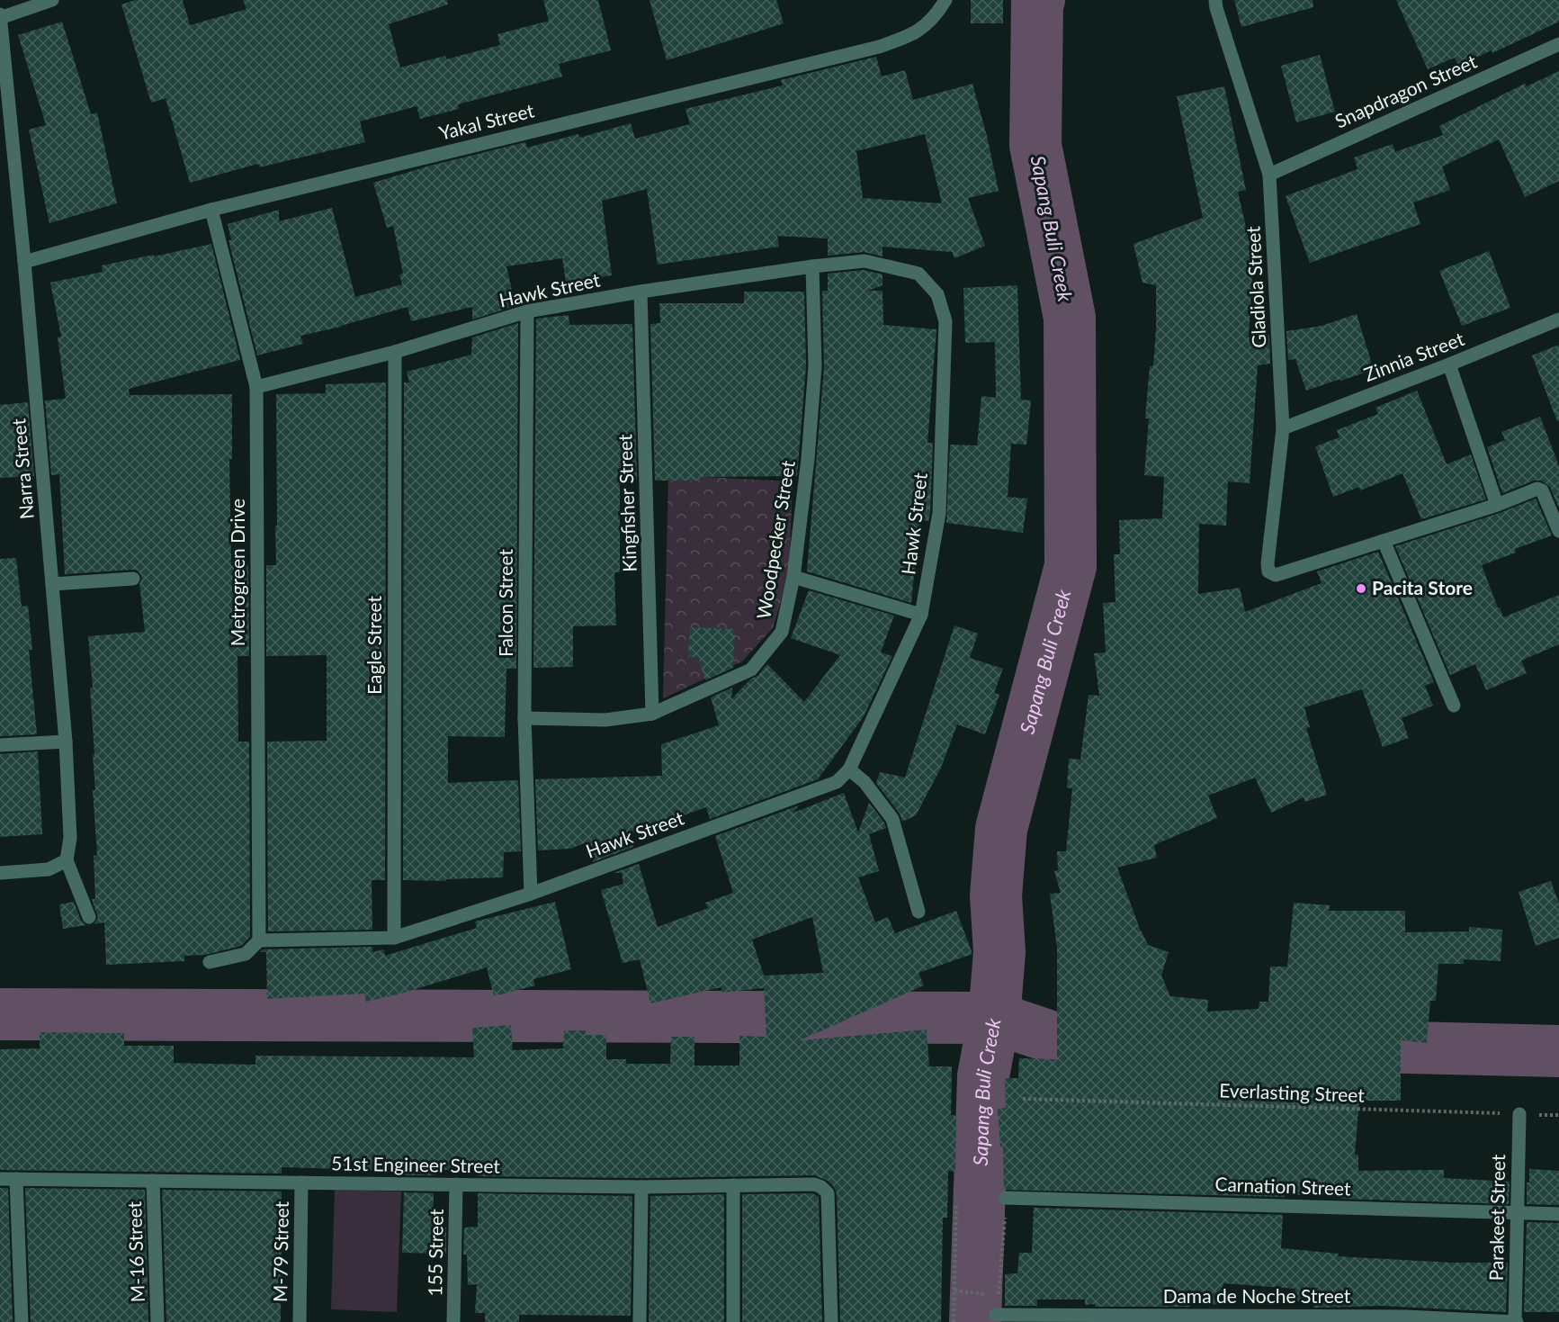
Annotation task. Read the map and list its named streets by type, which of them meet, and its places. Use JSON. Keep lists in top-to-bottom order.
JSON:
{
  "streets": {
    "street": [
      "Snapdragon Street",
      "Yakal Street",
      "Gladiola Street",
      "Hawk Street",
      "Zinnia Street",
      "Narra Street",
      "Kingfisher Street",
      "Woodpecker Street",
      "Metrogreen Drive",
      "Falcon Street",
      "Eagle Street",
      "51st Engineer Street",
      "Carnation Street",
      "Parakeet Street",
      "M-16 Street",
      "M-79 Street",
      "155 Street",
      "Dama de Noche Street"
    ],
    "path": ["Everlasting Street"]
  },
  "crossings": [
    ["Snapdragon Street", "Gladiola Street"],
    ["Yakal Street", "Narra Street"],
    ["Yakal Street", "Metrogreen Drive"],
    ["Gladiola Street", "Zinnia Street"],
    ["Hawk Street", "Kingfisher Street"],
    ["Hawk Street", "Woodpecker Street"],
    ["Hawk Street", "Metrogreen Drive"],
    ["Hawk Street", "Falcon Street"],
    ["Hawk Street", "Eagle Street"],
    ["Kingfisher Street", "Woodpecker Street"],
    ["Woodpecker Street", "Falcon Street"],
    ["Everlasting Street", "Parakeet Street"],
    ["51st Engineer Street", "M-16 Street"],
    ["51st Engineer Street", "M-79 Street"],
    ["51st Engineer Street", "155 Street"],
    ["Carnation Street", "Parakeet Street"],
    ["Parakeet Street", "Dama de Noche Street"]
  ],
  "water": ["Sapang Buli Creek"],
  "places": ["Pacita Store"]
}
